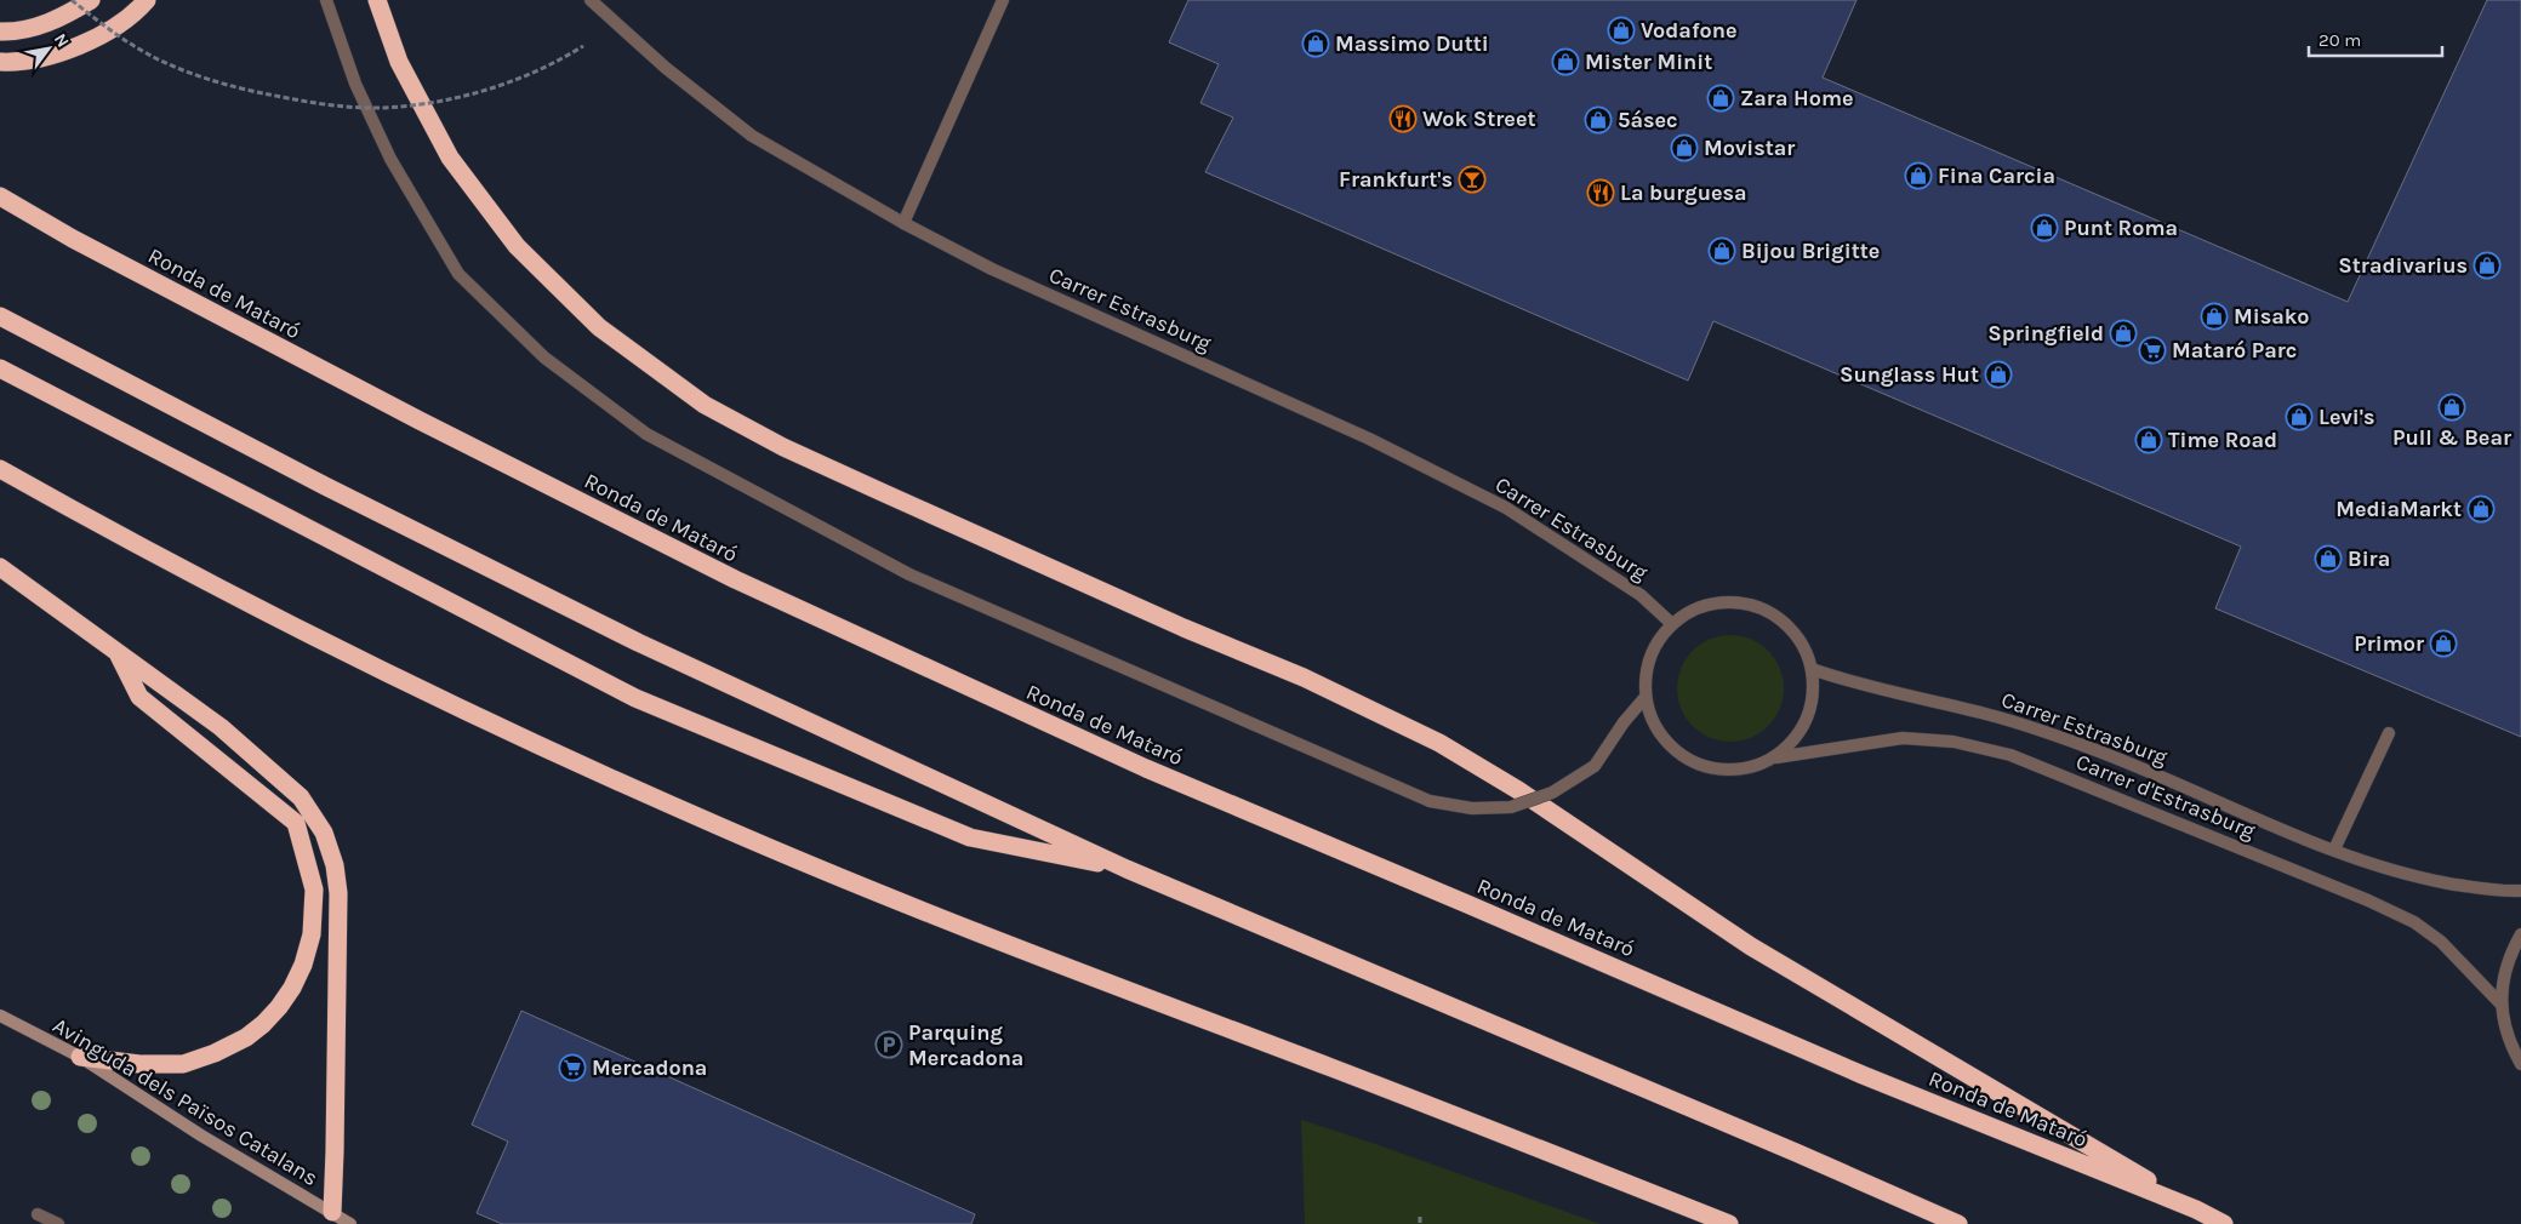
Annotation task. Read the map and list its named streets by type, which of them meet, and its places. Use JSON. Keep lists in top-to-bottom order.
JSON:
{
  "streets": {
    "highway": ["Ronda de Mataró"],
    "street": ["Carrer Estrasburg", "Carrer d'Estrasburg", "Avinguda dels Països Catalans"]
  },
  "crossings": [
    ["Carrer Estrasburg", "Carrer d'Estrasburg"]
  ],
  "places": {
    "shop": [
      "Vodafone",
      "Massimo Dutti",
      "Mister Minit",
      "Zara Home",
      "5ásec",
      "Movistar",
      "Fina Carcia",
      "Punt Roma",
      "Bijou Brigitte",
      "Stradivarius",
      "Misako",
      "Springfield",
      "Sunglass Hut",
      "Pull & Bear",
      "Levi's",
      "Time Road",
      "MediaMarkt",
      "Bira",
      "Primor"
    ],
    "restaurant": ["Wok Street", "La burguesa"],
    "bar": ["Frankfurt's"],
    "supermarket": ["Mataró Parc", "Mercadona"],
    "parking": ["Parquing Mercadona"]
  },
  "scale_bar": "20 m",
  "north": "top right"
}
